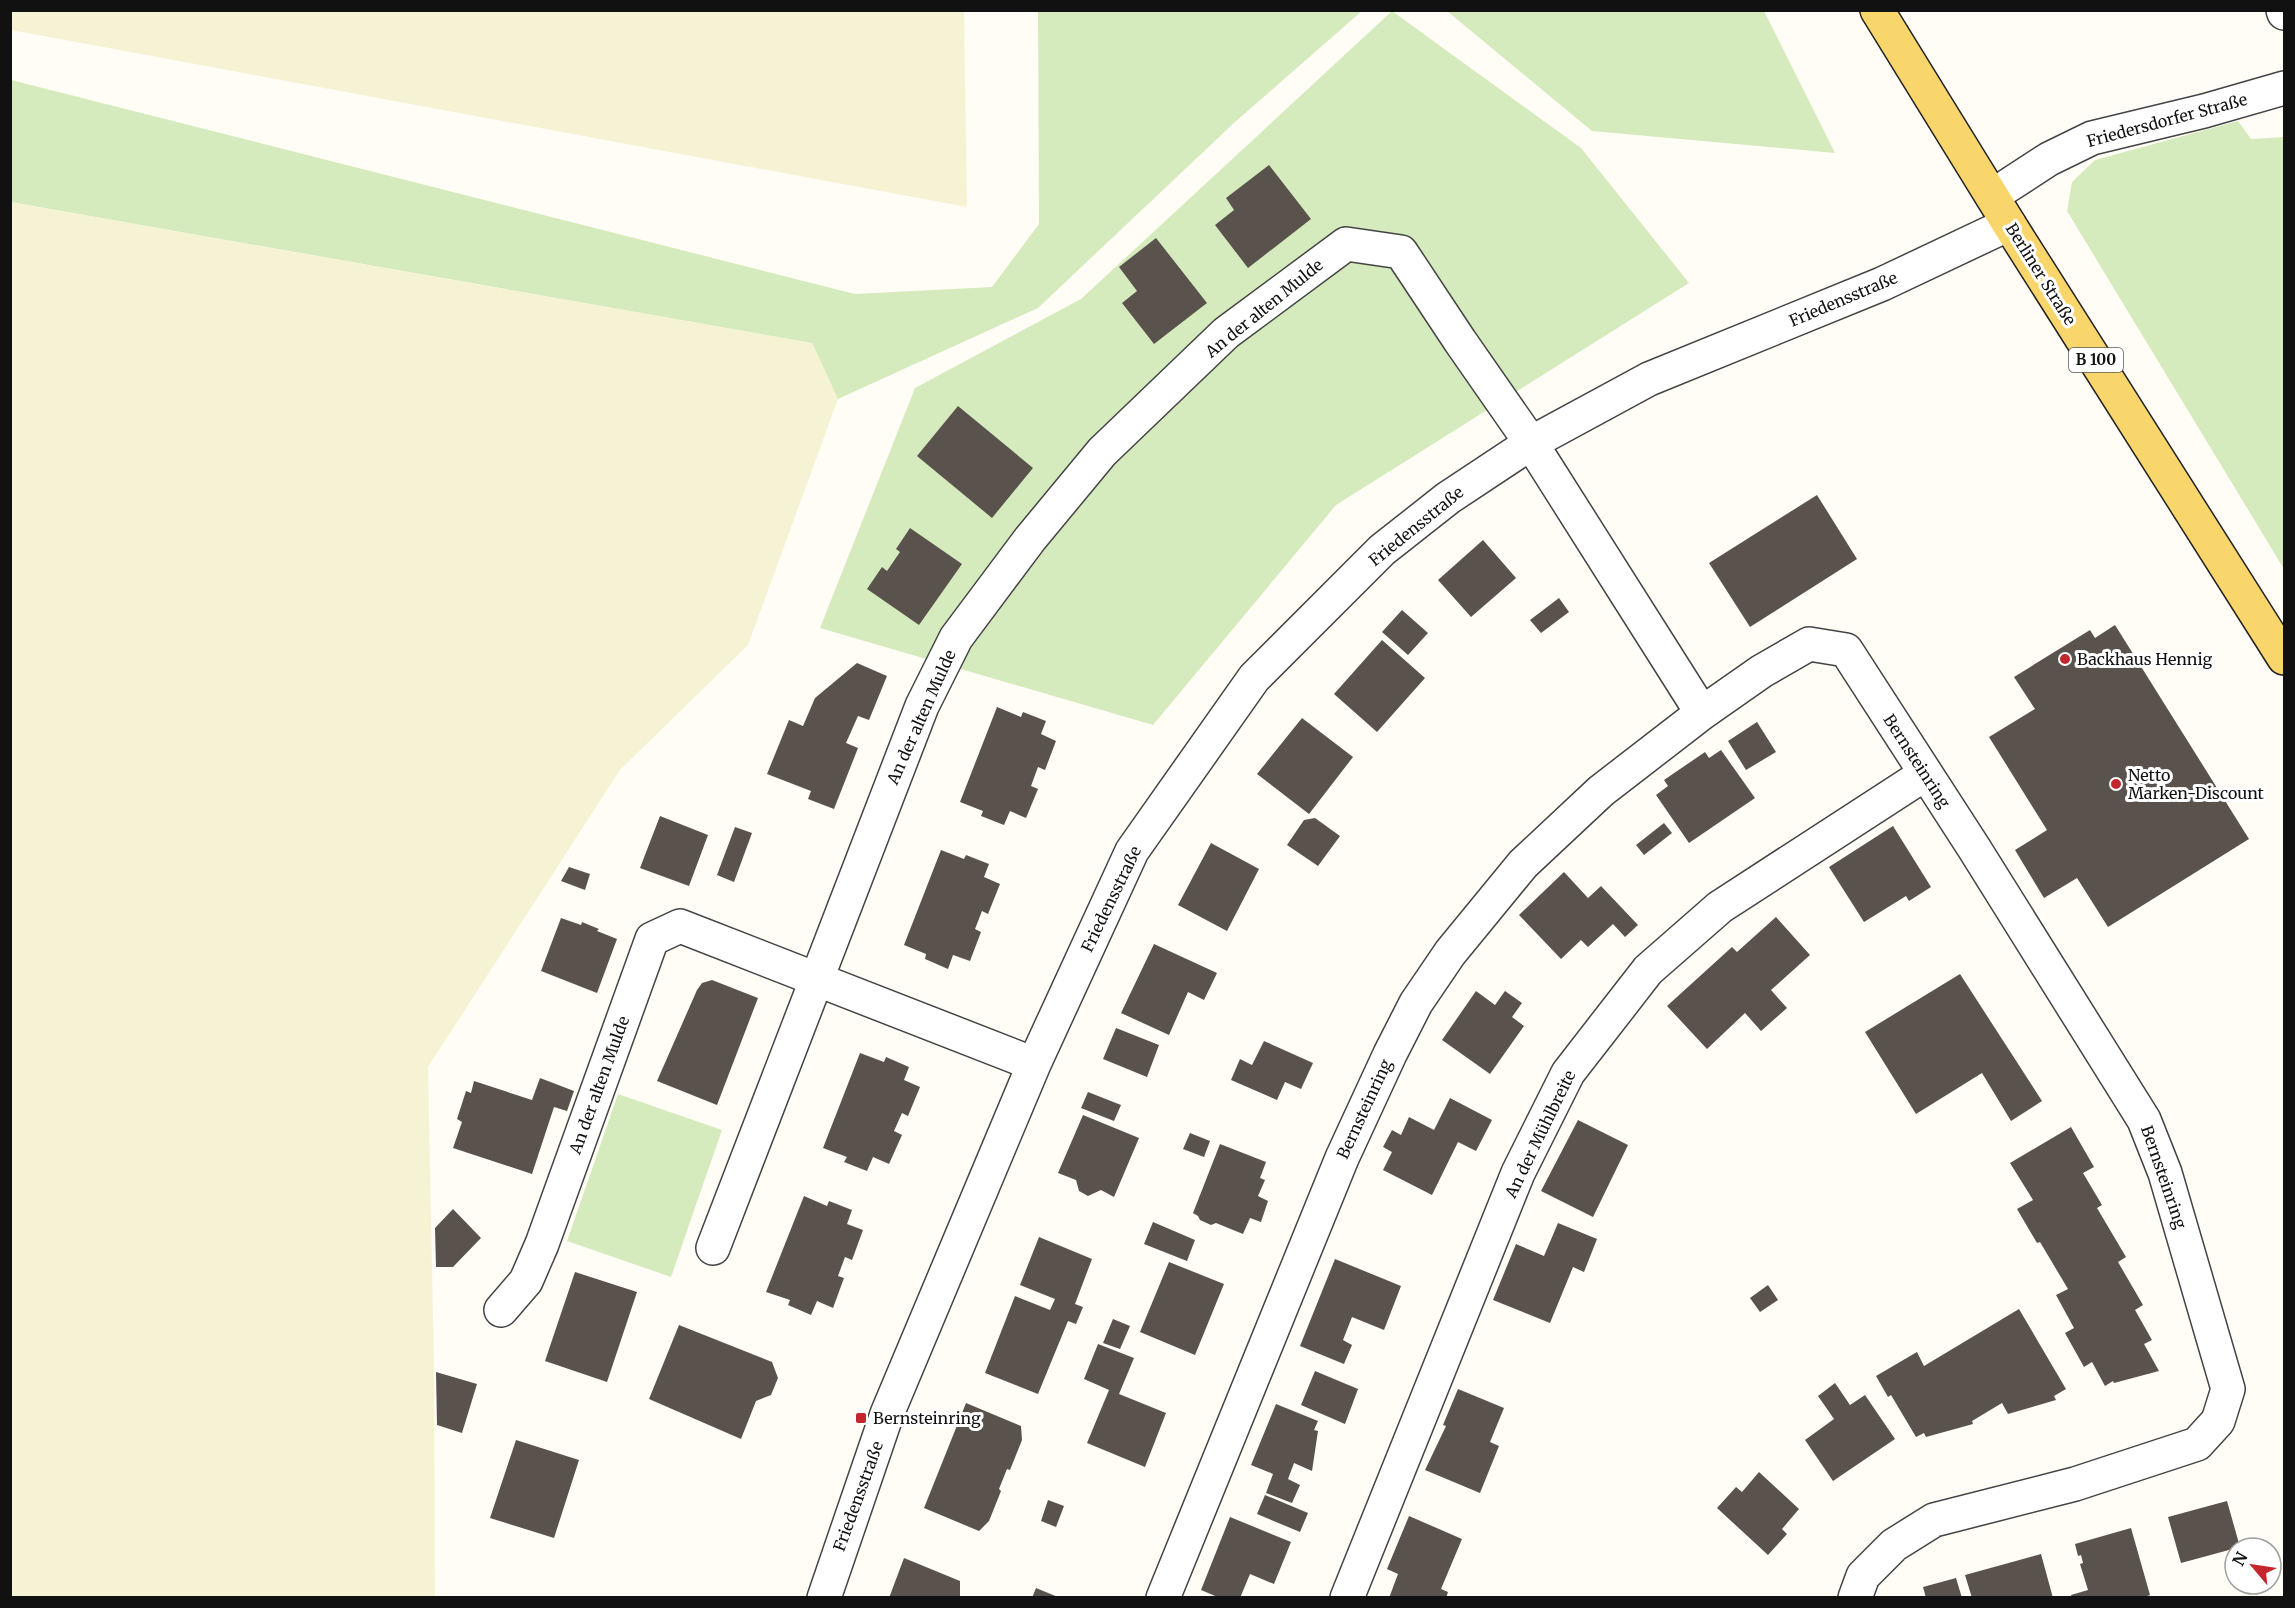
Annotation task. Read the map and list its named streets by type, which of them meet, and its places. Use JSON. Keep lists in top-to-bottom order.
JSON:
{
  "streets": {
    "main road": ["Berliner Straße", "B 100"],
    "street": [
      "Friedersdorfer Straße",
      "Friedensstraße",
      "An der alten Mulde",
      "Bernsteinring",
      "An der Mühlbreite"
    ]
  },
  "crossings": [
    ["Friedersdorfer Straße", "Berliner Straße"],
    ["Berliner Straße", "Friedensstraße"],
    ["Friedensstraße", "An der alten Mulde"],
    ["Bernsteinring", "An der Mühlbreite"]
  ],
  "places": {
    "other": ["Backhaus Hennig", "Netto Marken-Discount"],
    "transit": ["Bernsteinring"]
  },
  "north": "top left"
}
